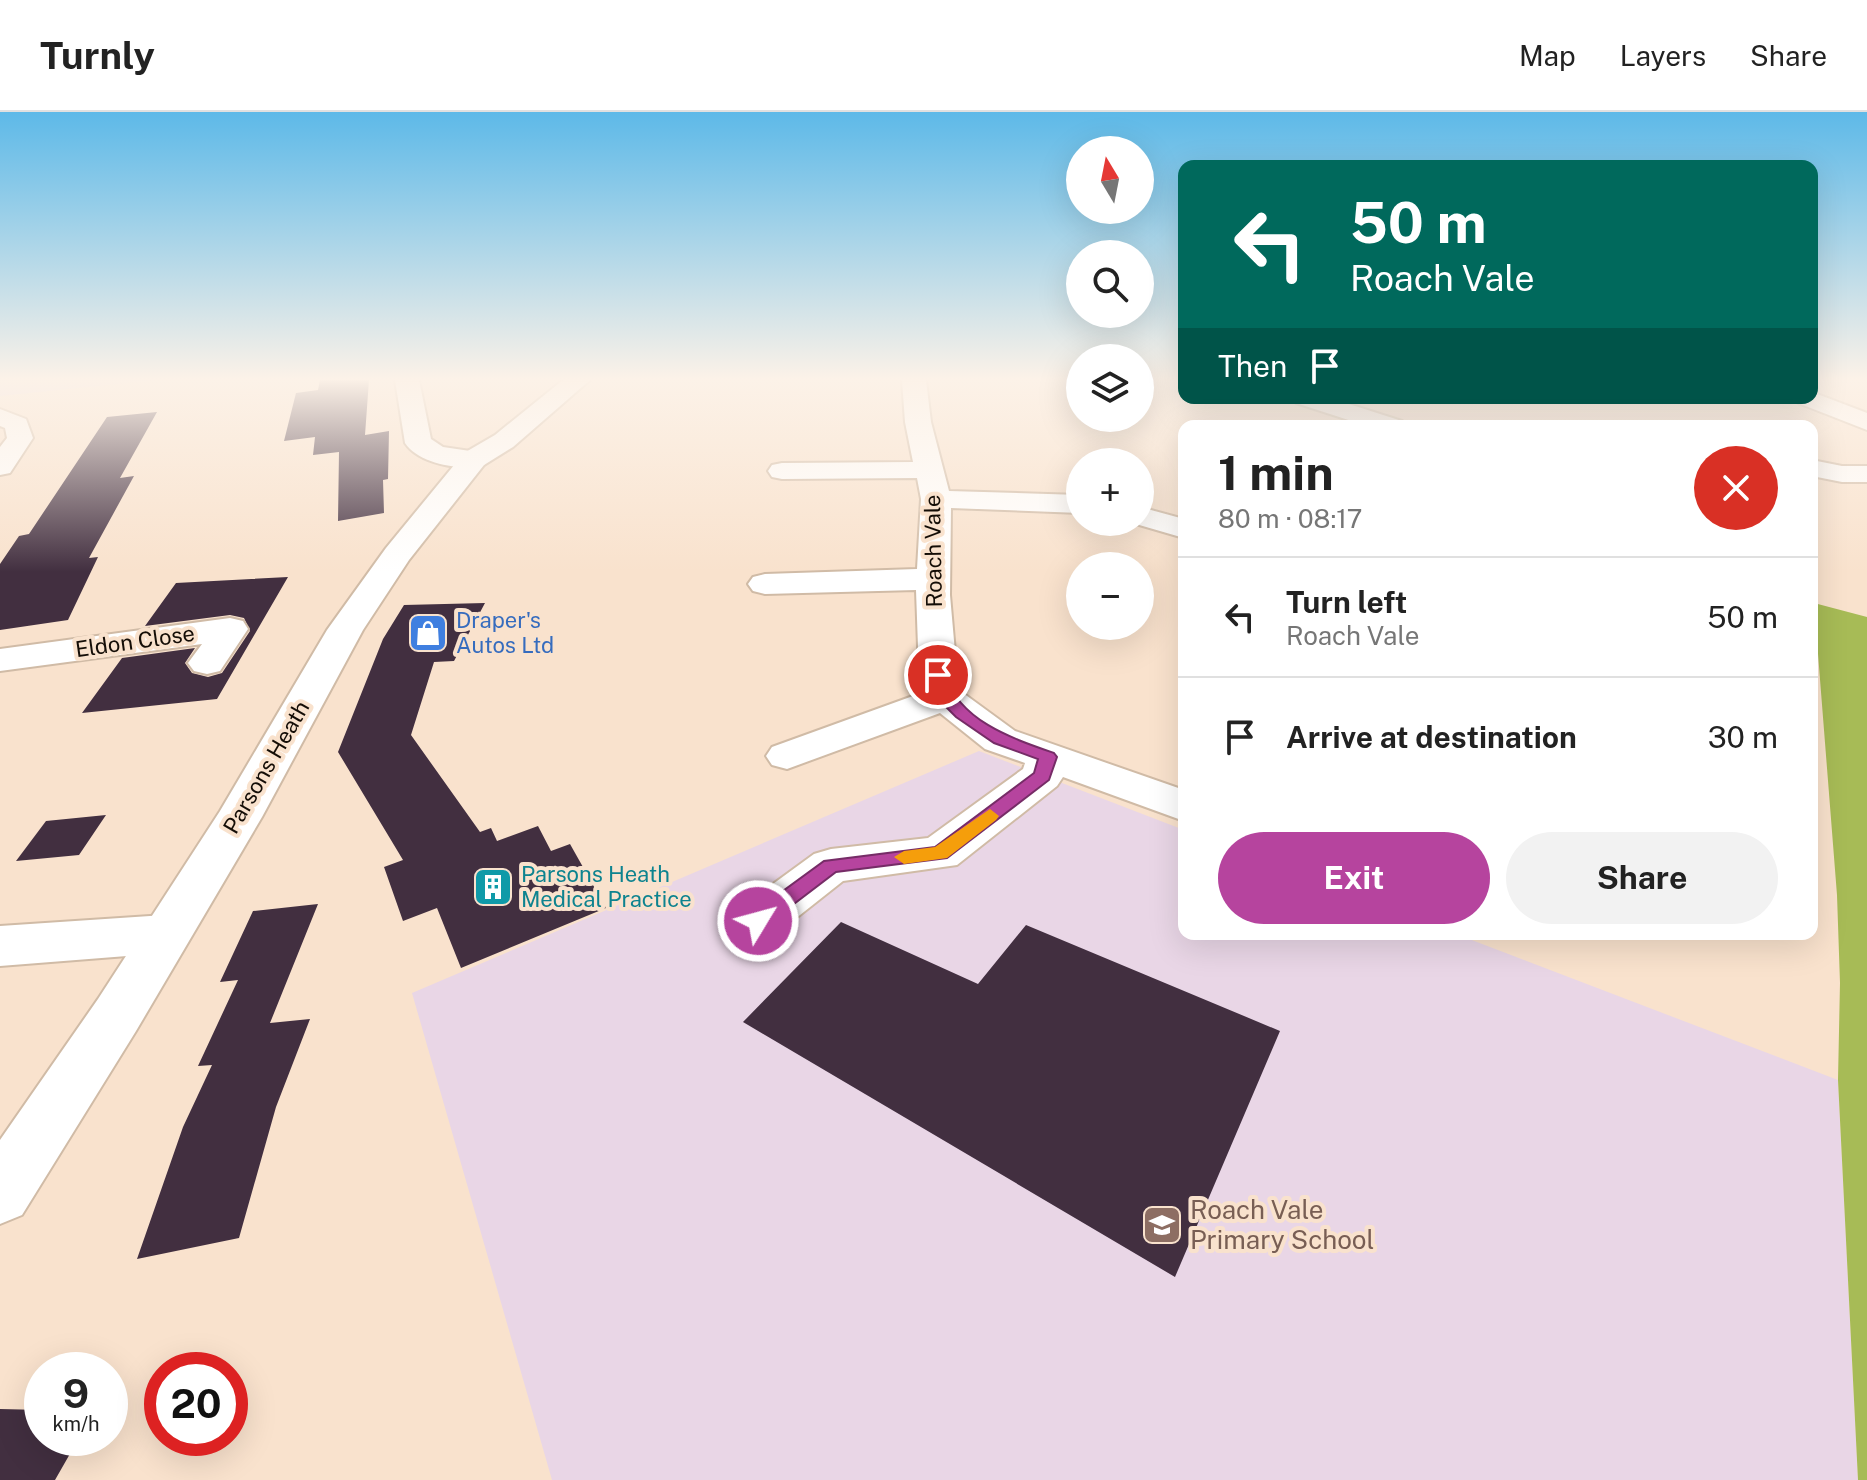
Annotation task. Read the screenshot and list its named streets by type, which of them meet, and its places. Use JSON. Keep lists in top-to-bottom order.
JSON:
{
  "streets": {
    "street": ["Roach Vale", "Eldon Close", "Parsons Heath"]
  },
  "places": {
    "shop": ["Draper's Autos Ltd"],
    "building": ["Parsons Heath Medical Practice"],
    "school or university": ["Roach Vale Primary School"]
  },
  "north": "top",
  "page": {
    "header": "Turnly",
    "nav": ["Map", "Layers", "Share"],
    "map_buttons": ["+", "−"],
    "turn": ["50 m", "Roach Vale"],
    "then": "Then",
    "heading": ["1 min", "80 m · 08:17"],
    "list": [
      {
        "name": "Turn left",
        "note": "Roach Vale",
        "value": "50 m"
      },
      {
        "name": "Arrive at destination",
        "value": "30 m"
      }
    ],
    "buttons": ["Exit", "Share"],
    "speed": "9 km/h",
    "limit": "20"
  }
}
